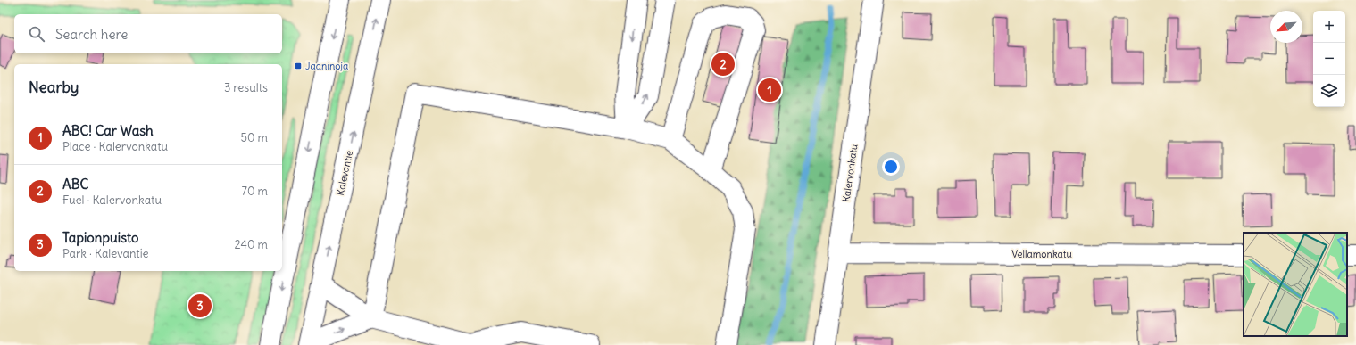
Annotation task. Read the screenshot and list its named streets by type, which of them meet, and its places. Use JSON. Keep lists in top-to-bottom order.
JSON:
{
  "streets": {
    "street": ["Kalevantie", "Kalervonkatu", "Vellamonkatu"]
  },
  "crossings": [
    ["Kalervonkatu", "Vellamonkatu"]
  ],
  "places": {
    "transit": ["Jaaninoja"]
  },
  "north": "bottom left",
  "page": {
    "map_buttons": ["+", "−"],
    "search": "Search here",
    "pins": ["2", "1", "3"],
    "heading": ["Nearby", "3 results"],
    "list": [
      {
        "mark": "1",
        "name": "ABC! Car Wash",
        "note": "Place · Kalervonkatu",
        "value": "50 m"
      },
      {
        "mark": "2",
        "name": "ABC",
        "note": "Fuel · Kalervonkatu",
        "value": "70 m"
      },
      {
        "mark": "3",
        "name": "Tapionpuisto",
        "note": "Park · Kalevantie",
        "value": "240 m"
      }
    ]
  }
}
